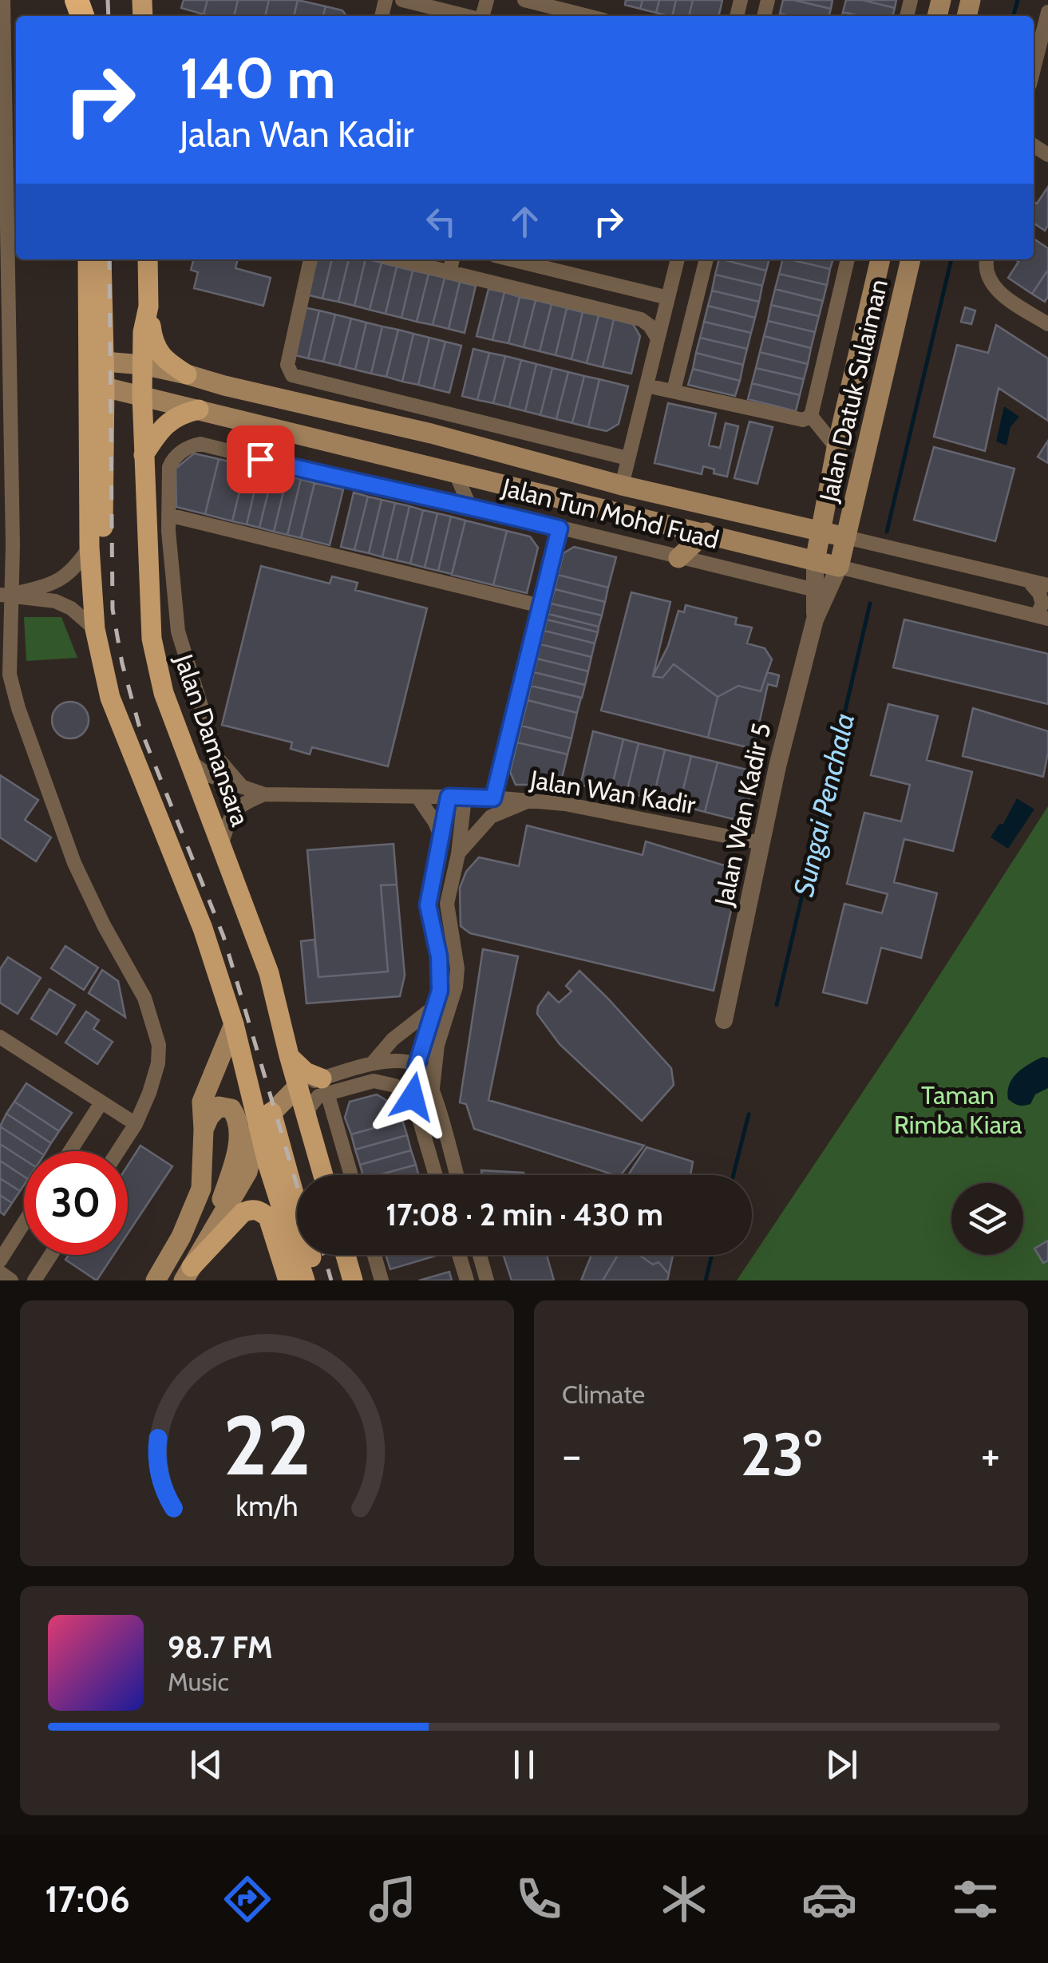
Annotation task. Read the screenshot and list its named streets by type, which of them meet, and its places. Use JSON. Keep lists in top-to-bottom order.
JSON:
{
  "streets": {
    "main road": ["Jalan Datuk Sulaiman", "Jalan Tun Mohd Fuad", "Jalan Damansara"],
    "street": ["Jalan Wan Kadir", "Jalan Wan Kadir 5"]
  },
  "crossings": [
    ["Jalan Datuk Sulaiman", "Jalan Tun Mohd Fuad"],
    ["Jalan Datuk Sulaiman", "Jalan Wan Kadir 5"],
    ["Jalan Tun Mohd Fuad", "Jalan Damansara"],
    ["Jalan Tun Mohd Fuad", "Jalan Wan Kadir"],
    ["Jalan Tun Mohd Fuad", "Jalan Wan Kadir 5"],
    ["Jalan Damansara", "Jalan Wan Kadir"],
    ["Jalan Wan Kadir", "Jalan Wan Kadir 5"]
  ],
  "water": ["Sungai Penchala"],
  "parks": ["Taman Rimba Kiara"],
  "page": {
    "turn": ["140 m", "Jalan Wan Kadir"],
    "limit": "30",
    "trip": "17:08 · 2 min · 430 m",
    "tile": "Climate",
    "heat": ["−", "23°", "+"],
    "song": ["98.7 FM", "Music"],
    "tabs": "17:06",
    "gauge": ["22", "km/h"]
  }
}
